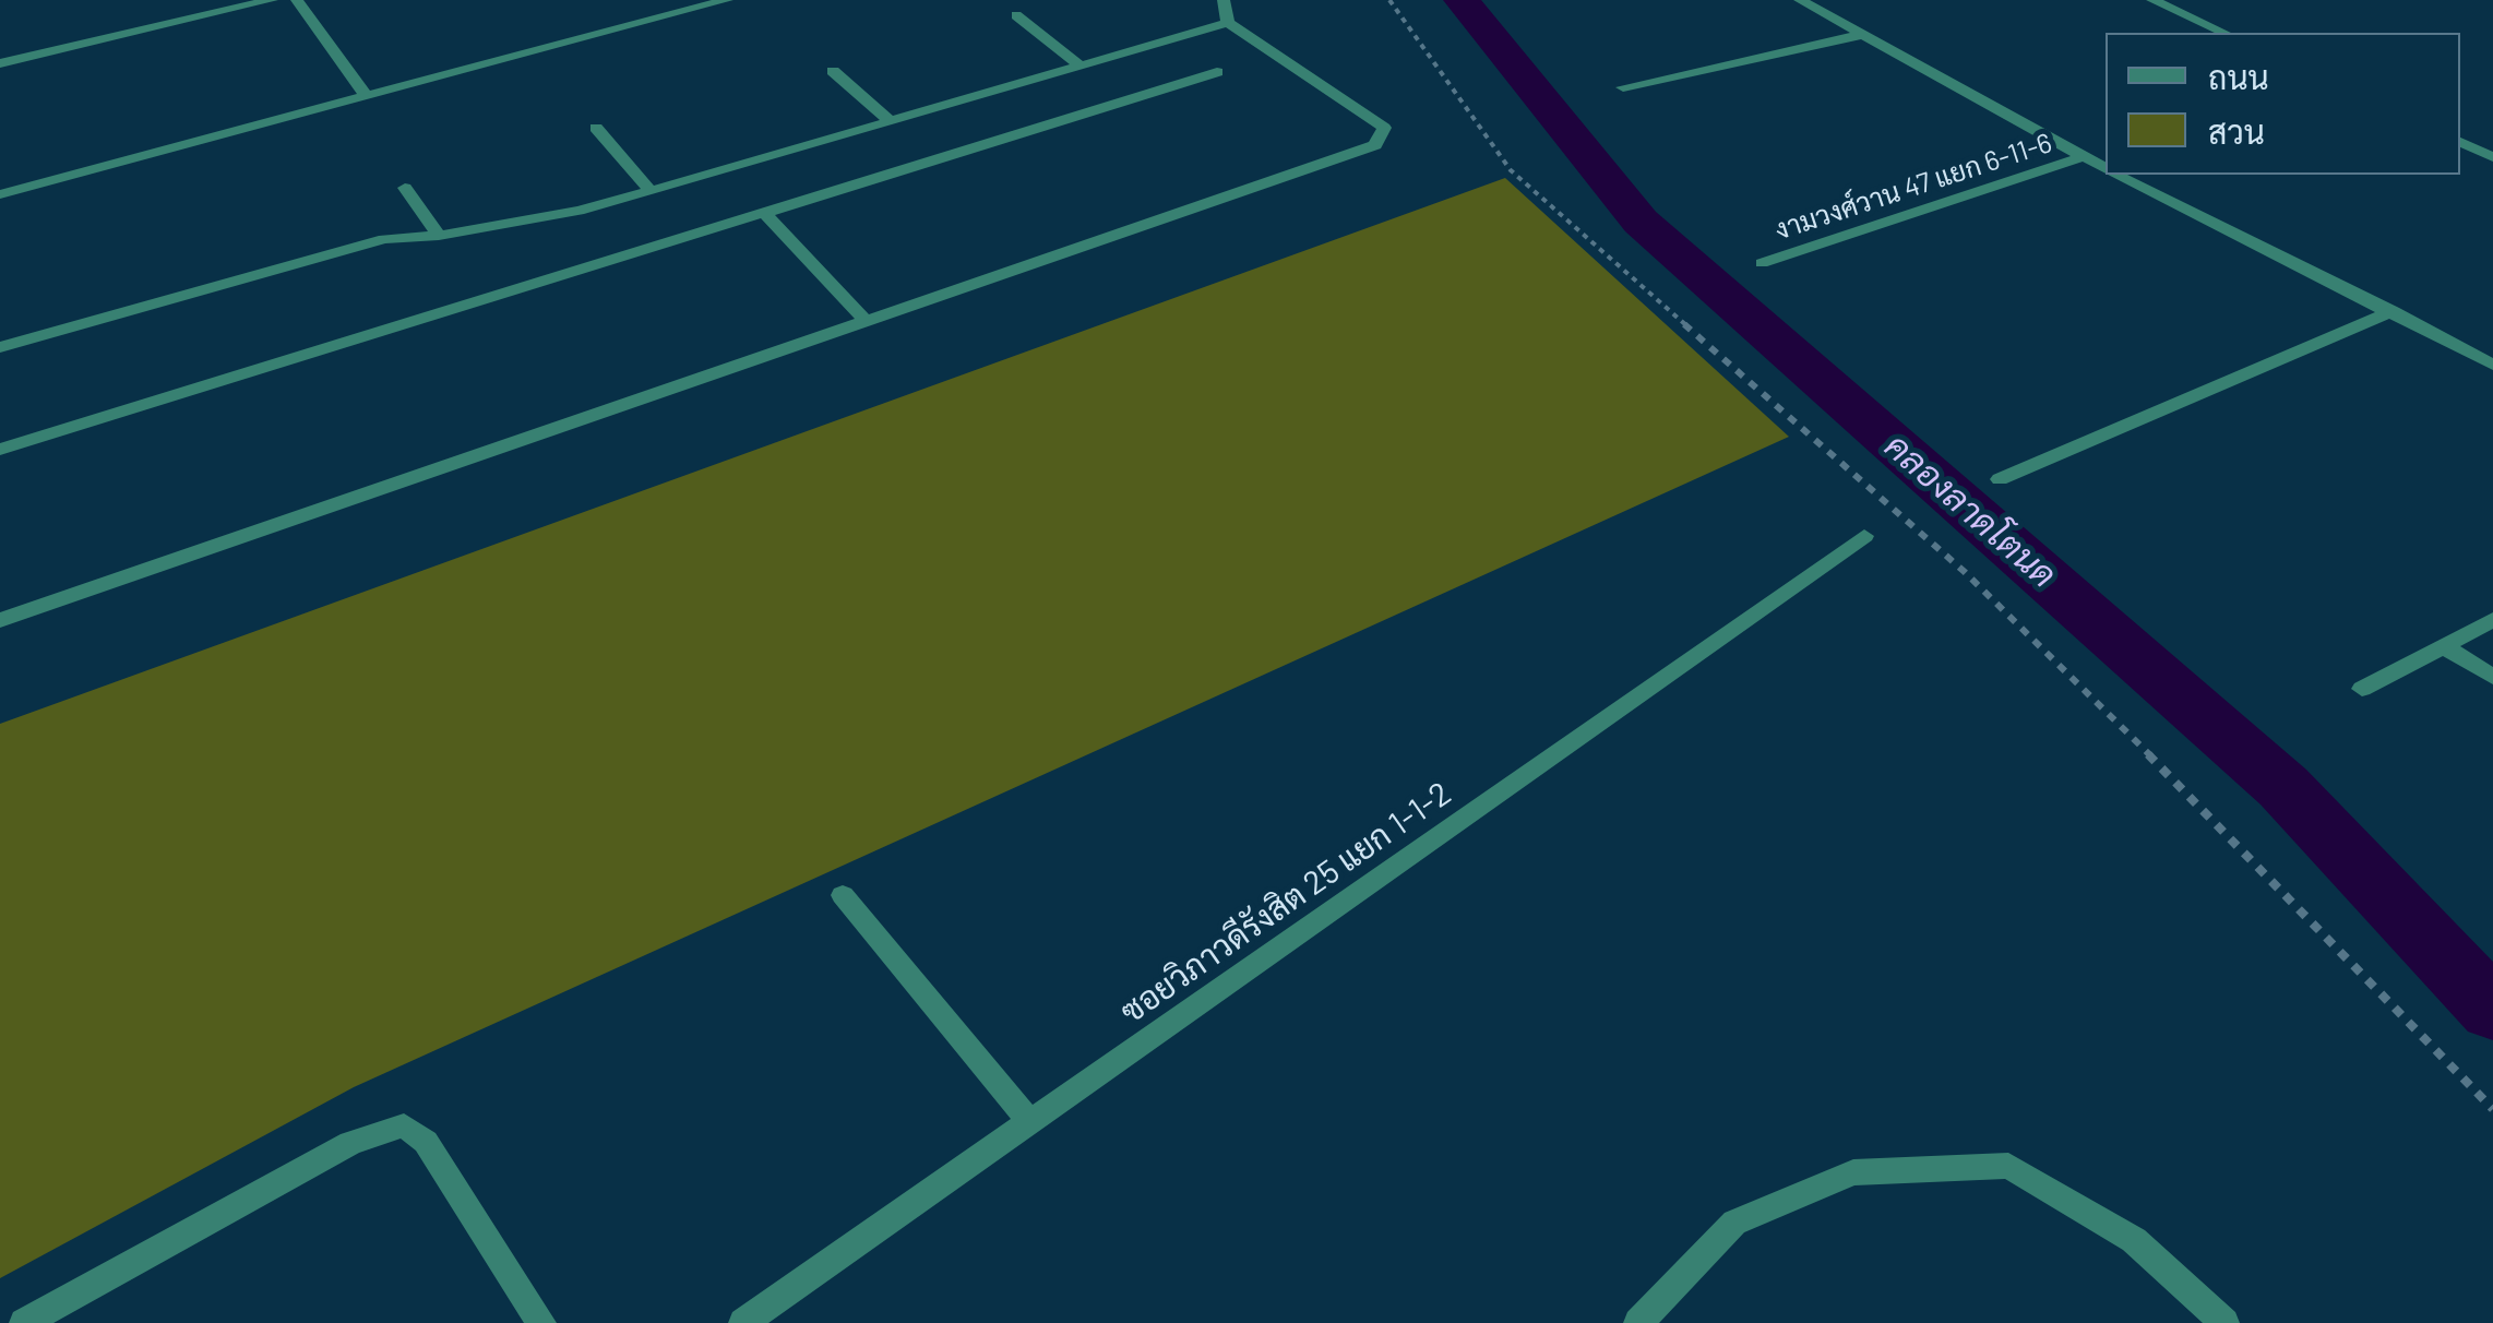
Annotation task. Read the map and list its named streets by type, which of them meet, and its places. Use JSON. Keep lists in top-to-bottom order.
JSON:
{
  "streets": {
    "street": ["งามวงศ์วาน 47 แยก 6-11-6", "ซอยวิภาวดีรังสิต 25 แยก 1-1-2"]
  },
  "water": ["คลองลาดโตนด"],
  "legend": ["ถนน", "สวน"]
}
